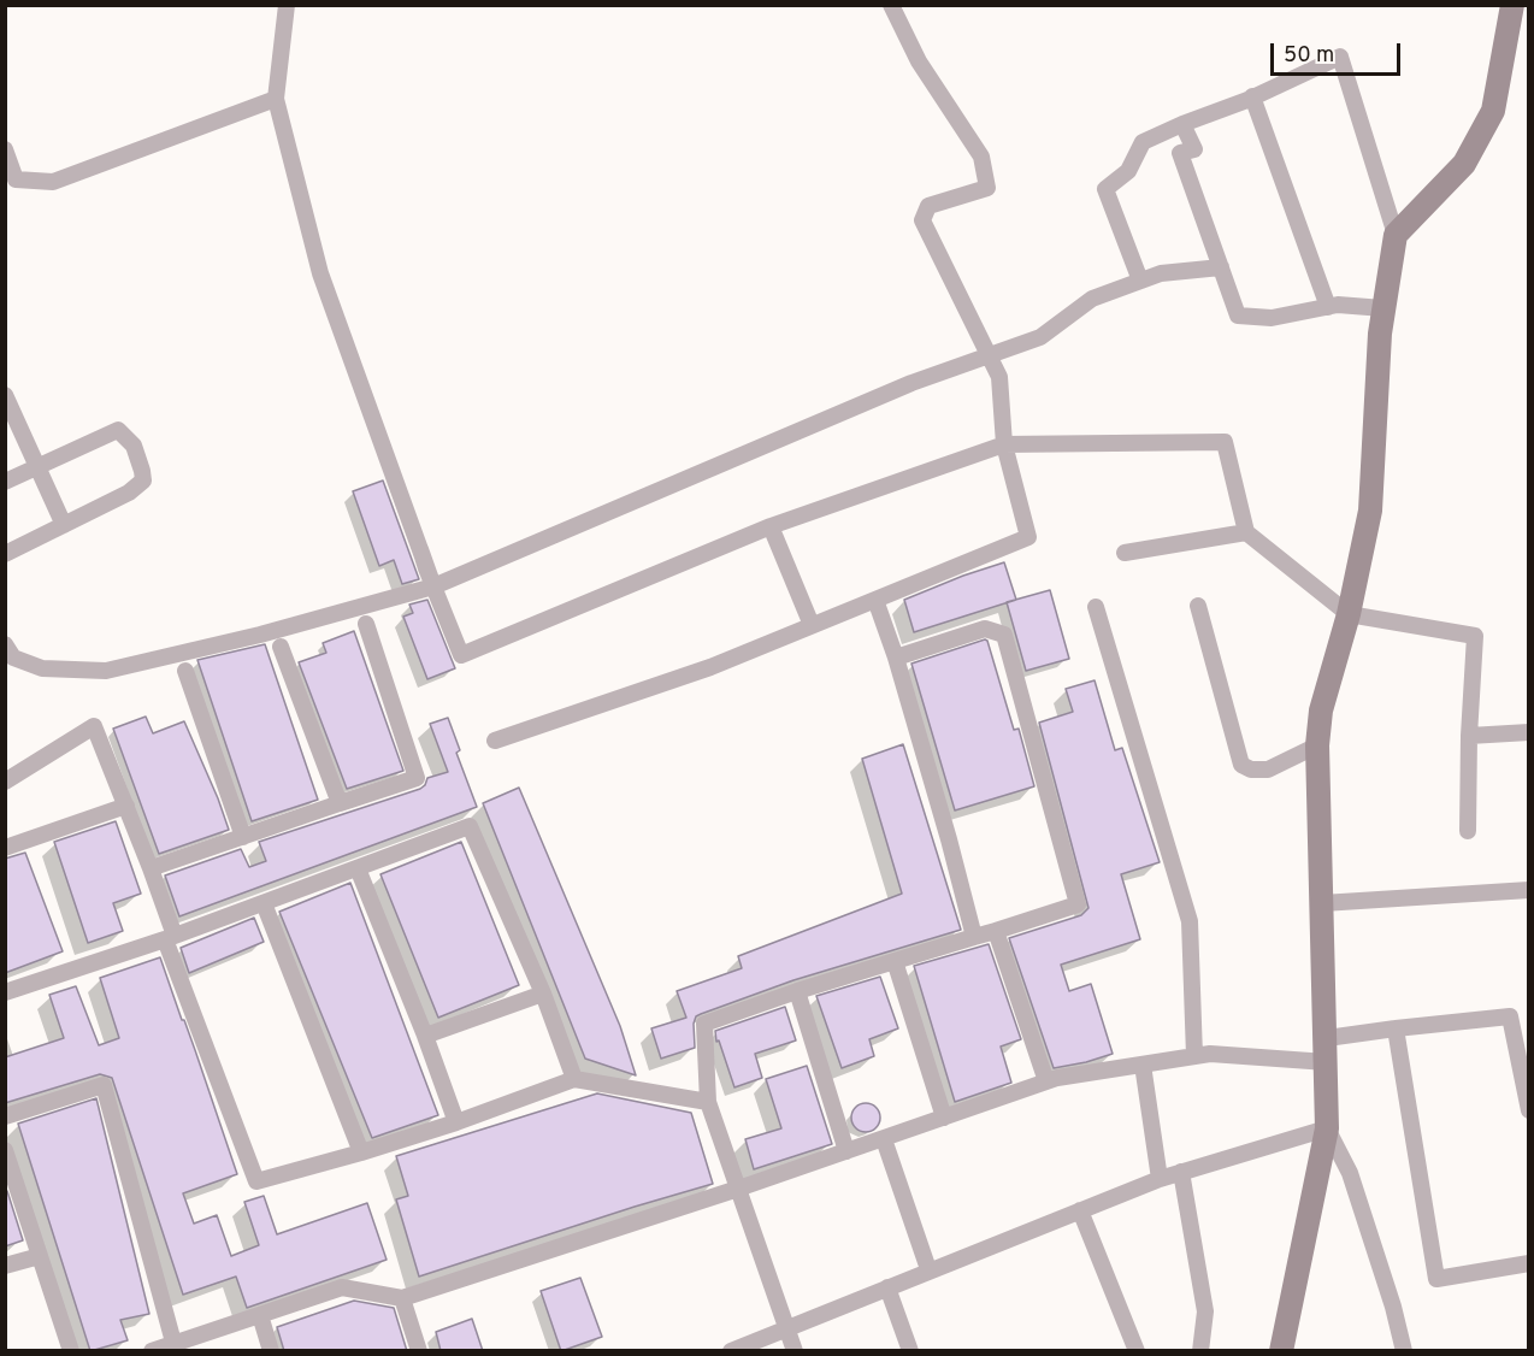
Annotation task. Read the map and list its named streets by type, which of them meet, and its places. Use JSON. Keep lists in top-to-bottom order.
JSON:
{
  "scale_bar": "50 m"
}
